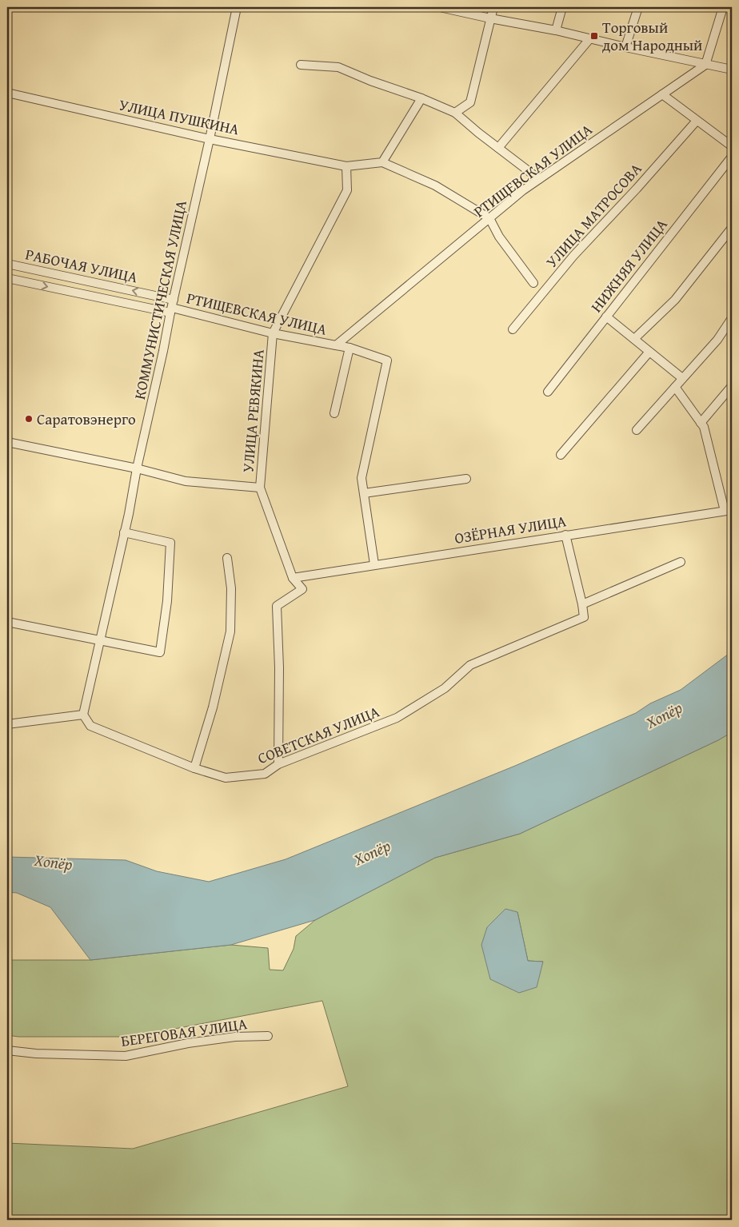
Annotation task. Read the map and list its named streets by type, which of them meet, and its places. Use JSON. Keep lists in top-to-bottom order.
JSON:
{
  "streets": {
    "street": [
      "УЛИЦА ПУШКИНА",
      "РТИЩЕВСКАЯ УЛИЦА",
      "УЛИЦА МАТРОСОВА",
      "РАБОЧАЯ УЛИЦА",
      "НИЖНЯЯ УЛИЦА",
      "КОММУНИСТИЧЕСКАЯ УЛИЦА",
      "УЛИЦА РЕВЯКИНА",
      "ОЗЁРНАЯ УЛИЦА",
      "СОВЕТСКАЯ УЛИЦА",
      "БЕРЕГОВАЯ УЛИЦА"
    ]
  },
  "crossings": [
    ["УЛИЦА ПУШКИНА", "КОММУНИСТИЧЕСКАЯ УЛИЦА"],
    ["УЛИЦА ПУШКИНА", "УЛИЦА РЕВЯКИНА"],
    ["РТИЩЕВСКАЯ УЛИЦА", "РАБОЧАЯ УЛИЦА"],
    ["РТИЩЕВСКАЯ УЛИЦА", "КОММУНИСТИЧЕСКАЯ УЛИЦА"],
    ["РТИЩЕВСКАЯ УЛИЦА", "УЛИЦА РЕВЯКИНА"],
    ["РТИЩЕВСКАЯ УЛИЦА", "ОЗЁРНАЯ УЛИЦА"],
    ["РАБОЧАЯ УЛИЦА", "КОММУНИСТИЧЕСКАЯ УЛИЦА"],
    ["КОММУНИСТИЧЕСКАЯ УЛИЦА", "СОВЕТСКАЯ УЛИЦА"],
    ["УЛИЦА РЕВЯКИНА", "ОЗЁРНАЯ УЛИЦА"],
    ["УЛИЦА РЕВЯКИНА", "СОВЕТСКАЯ УЛИЦА"]
  ],
  "water": ["Хопёр"],
  "places": {
    "transit": ["Торговый дом Народный"],
    "other": ["Саратовэнерго"]
  }
}
